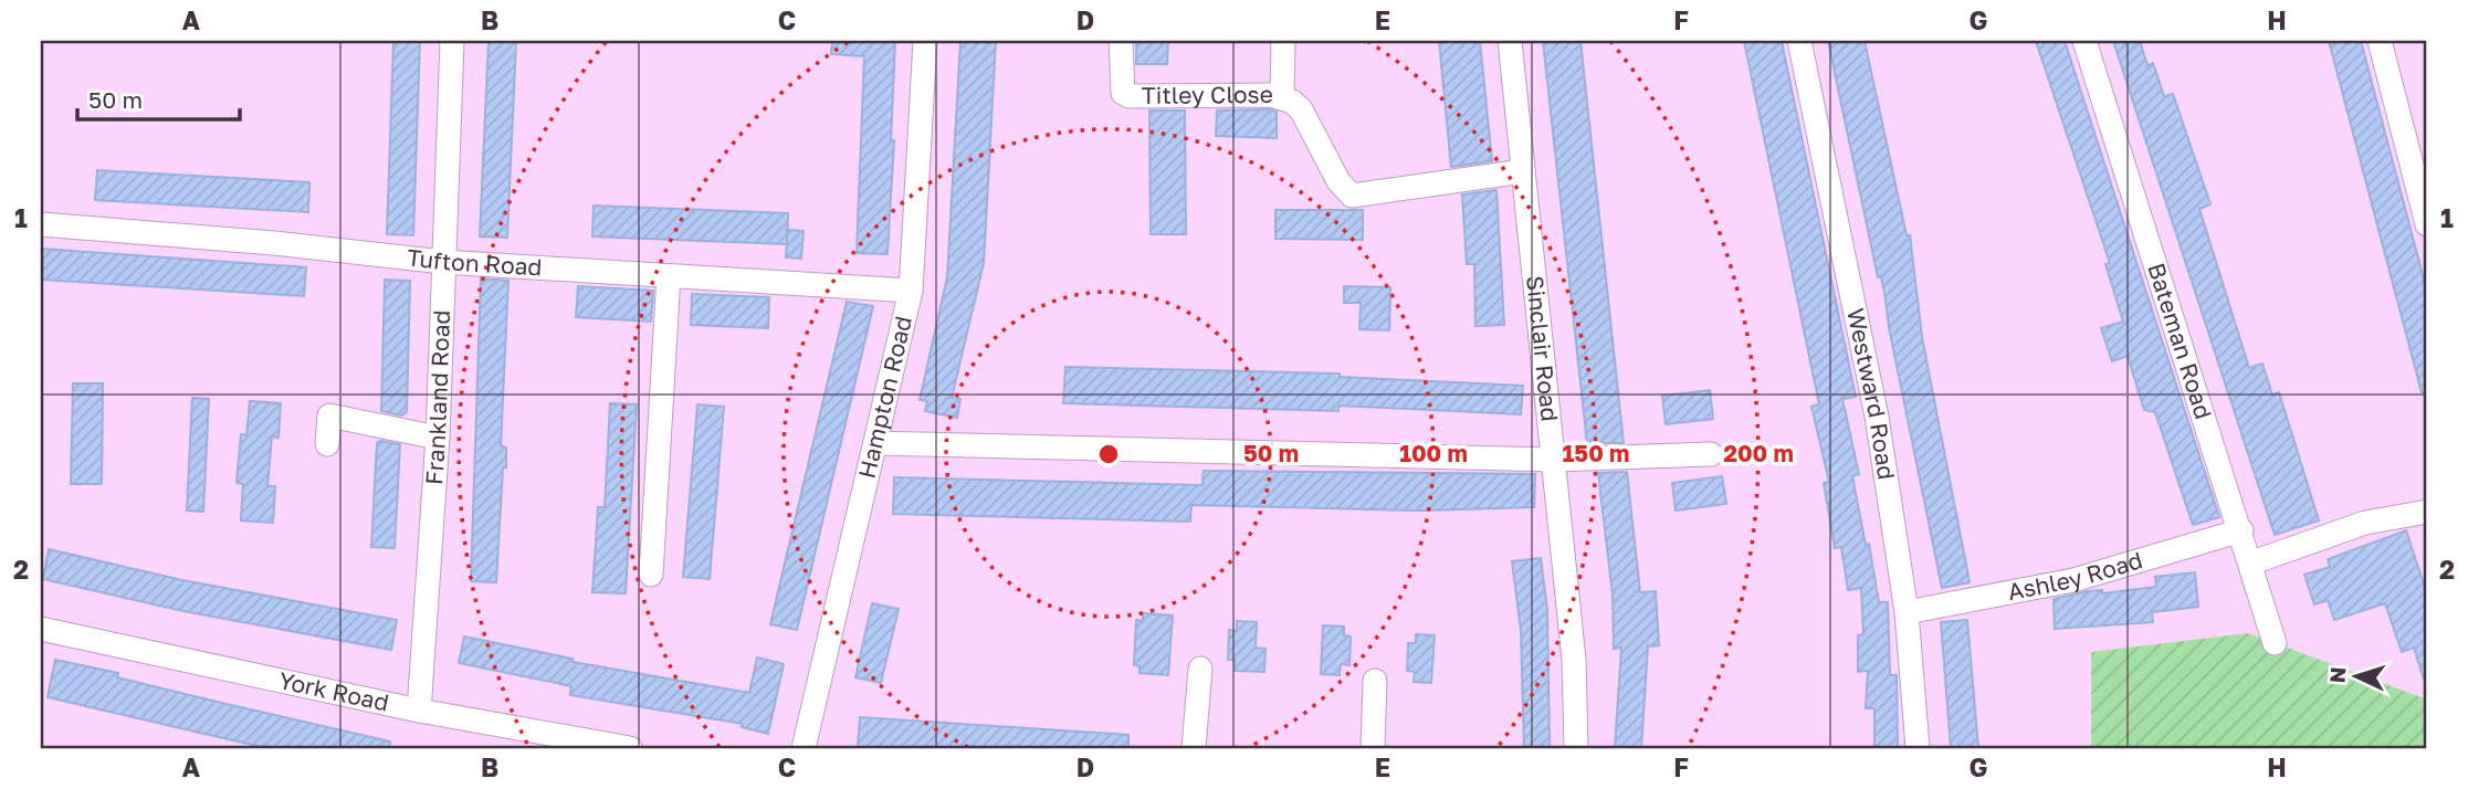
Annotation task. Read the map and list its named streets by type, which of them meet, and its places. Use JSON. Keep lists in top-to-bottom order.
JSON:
{
  "streets": {
    "street": [
      "Titley Close",
      "Tufton Road",
      "Bateman Road",
      "Sinclair Road",
      "Westward Road",
      "Hampton Road",
      "Frankland Road",
      "Ashley Road",
      "York Road"
    ]
  },
  "crossings": [
    ["Titley Close", "Sinclair Road"],
    ["Tufton Road", "Hampton Road"],
    ["Tufton Road", "Frankland Road"],
    ["Bateman Road", "Ashley Road"],
    ["Westward Road", "Ashley Road"],
    ["Frankland Road", "York Road"]
  ],
  "scale_bar": "50 m",
  "north": "left",
  "grid": {
    "columns": [
      "A",
      "B",
      "C",
      "D",
      "E",
      "F",
      "G",
      "H"
    ],
    "rows": ["1", "2"]
  },
  "rings": [
    "50 m",
    "100 m",
    "150 m",
    "200 m"
  ]
}
